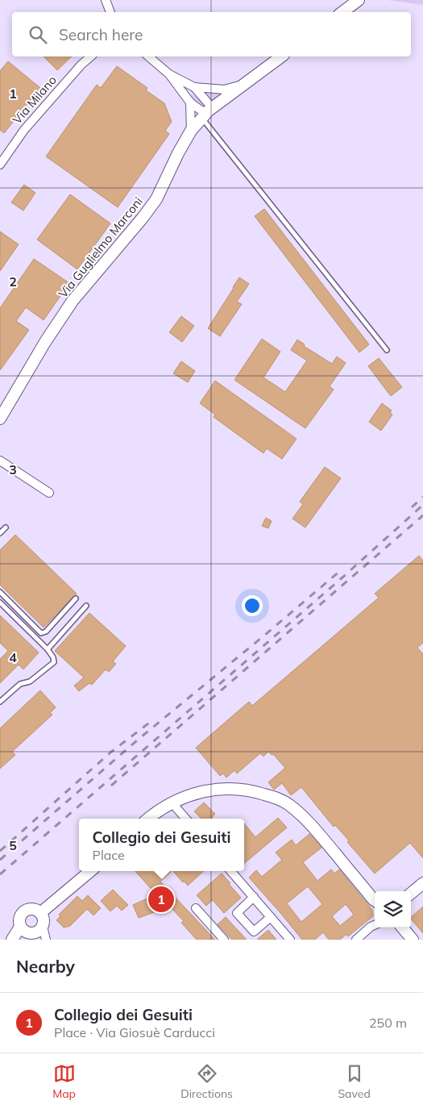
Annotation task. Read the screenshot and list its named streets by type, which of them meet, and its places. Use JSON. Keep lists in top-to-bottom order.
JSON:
{
  "streets": {
    "street": ["Via Milano", "Via Guglielmo Marconi"]
  },
  "page": {
    "search": "Search here",
    "popup": ["Collegio dei Gesuiti", "Place"],
    "pins": "1",
    "heading": "Nearby",
    "list": [
      {
        "mark": "1",
        "name": "Collegio dei Gesuiti",
        "note": "Place · Via Giosuè Carducci",
        "value": "250 m"
      }
    ],
    "nav": ["Map", "Directions", "Saved"]
  },
  "grid": {
    "rows": [
      "1",
      "2",
      "3",
      "4",
      "5"
    ]
  }
}
